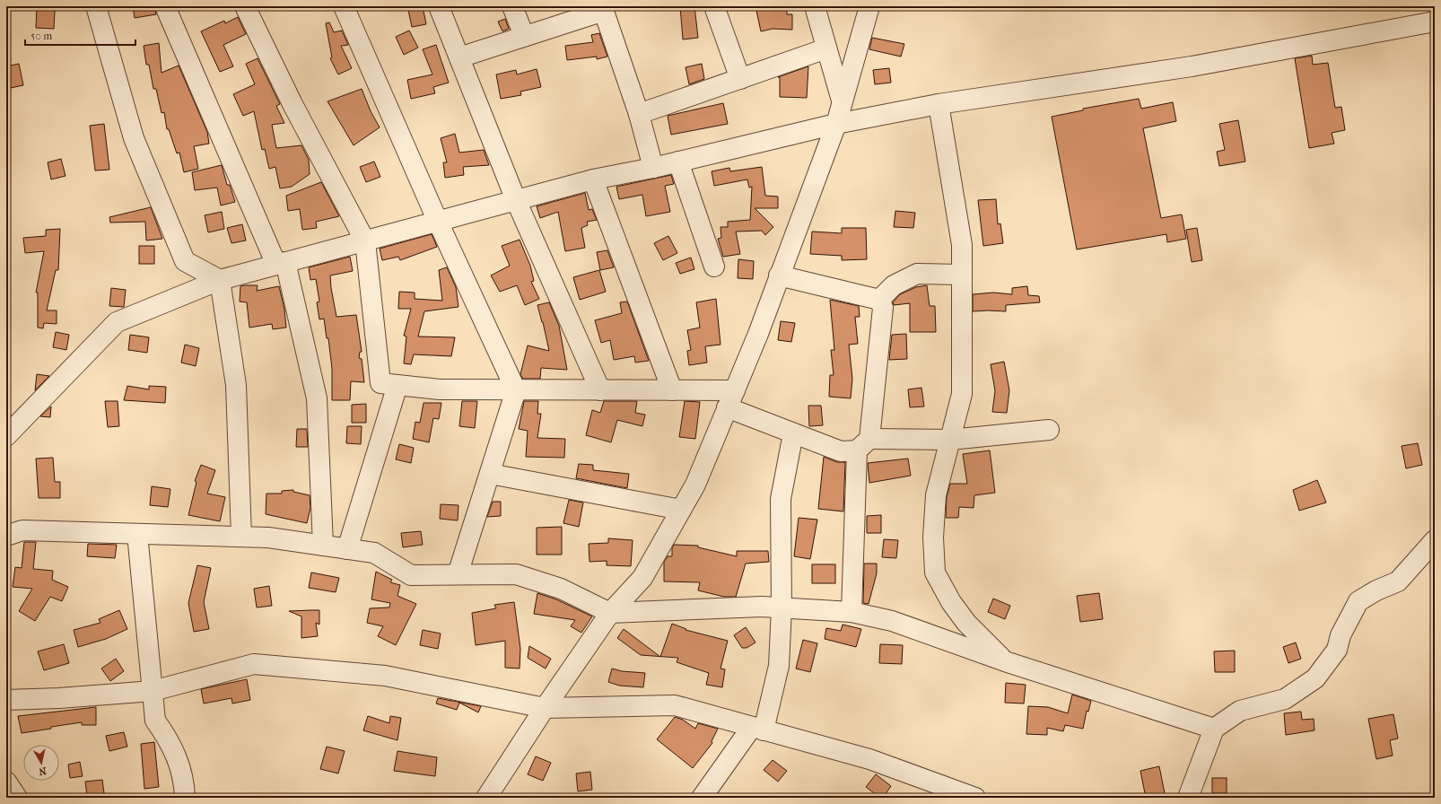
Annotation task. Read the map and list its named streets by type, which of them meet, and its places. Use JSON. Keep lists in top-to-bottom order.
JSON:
{
  "scale_bar": "50 m",
  "north": "bottom"
}
